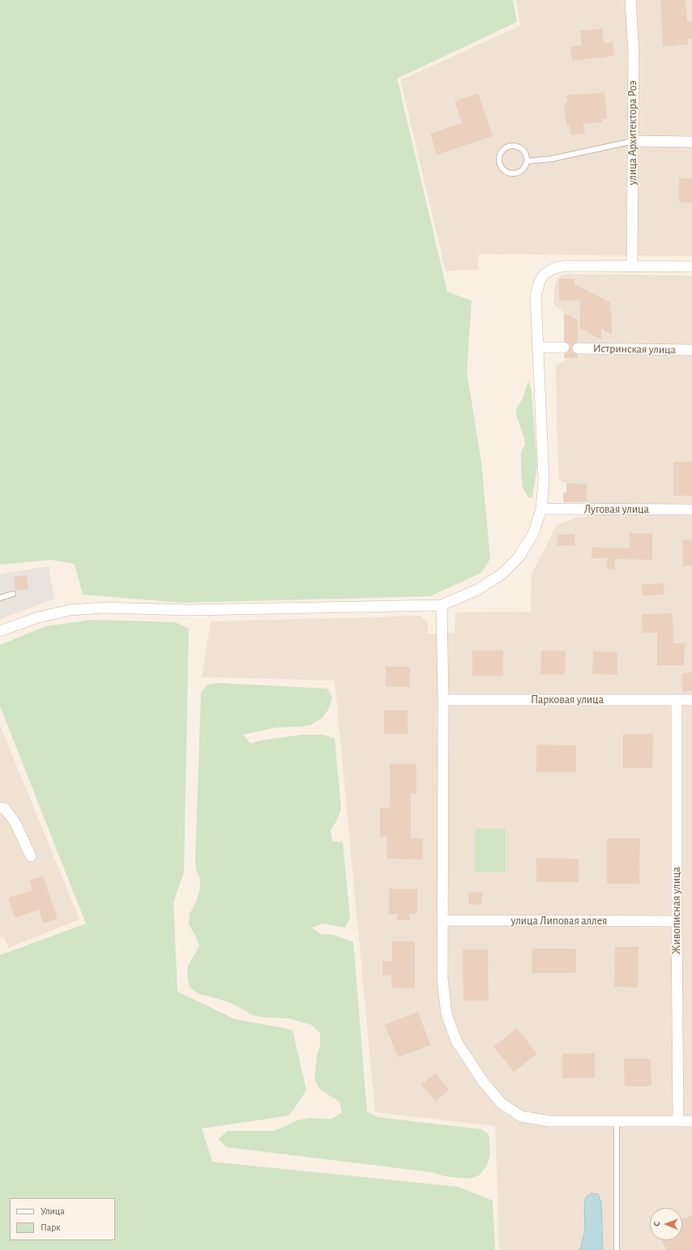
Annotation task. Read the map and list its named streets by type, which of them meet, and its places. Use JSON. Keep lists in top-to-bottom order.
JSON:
{
  "streets": {
    "street": [
      "улица Архитектора Роэ",
      "Истринская улица",
      "Луговая улица",
      "Парковая улица",
      "Живописная улица",
      "улица Липовая аллея"
    ]
  },
  "crossings": [
    ["Парковая улица", "Живописная улица"],
    ["Живописная улица", "улица Липовая аллея"]
  ],
  "legend": ["Улица", "Парк"],
  "north": "left"
}
